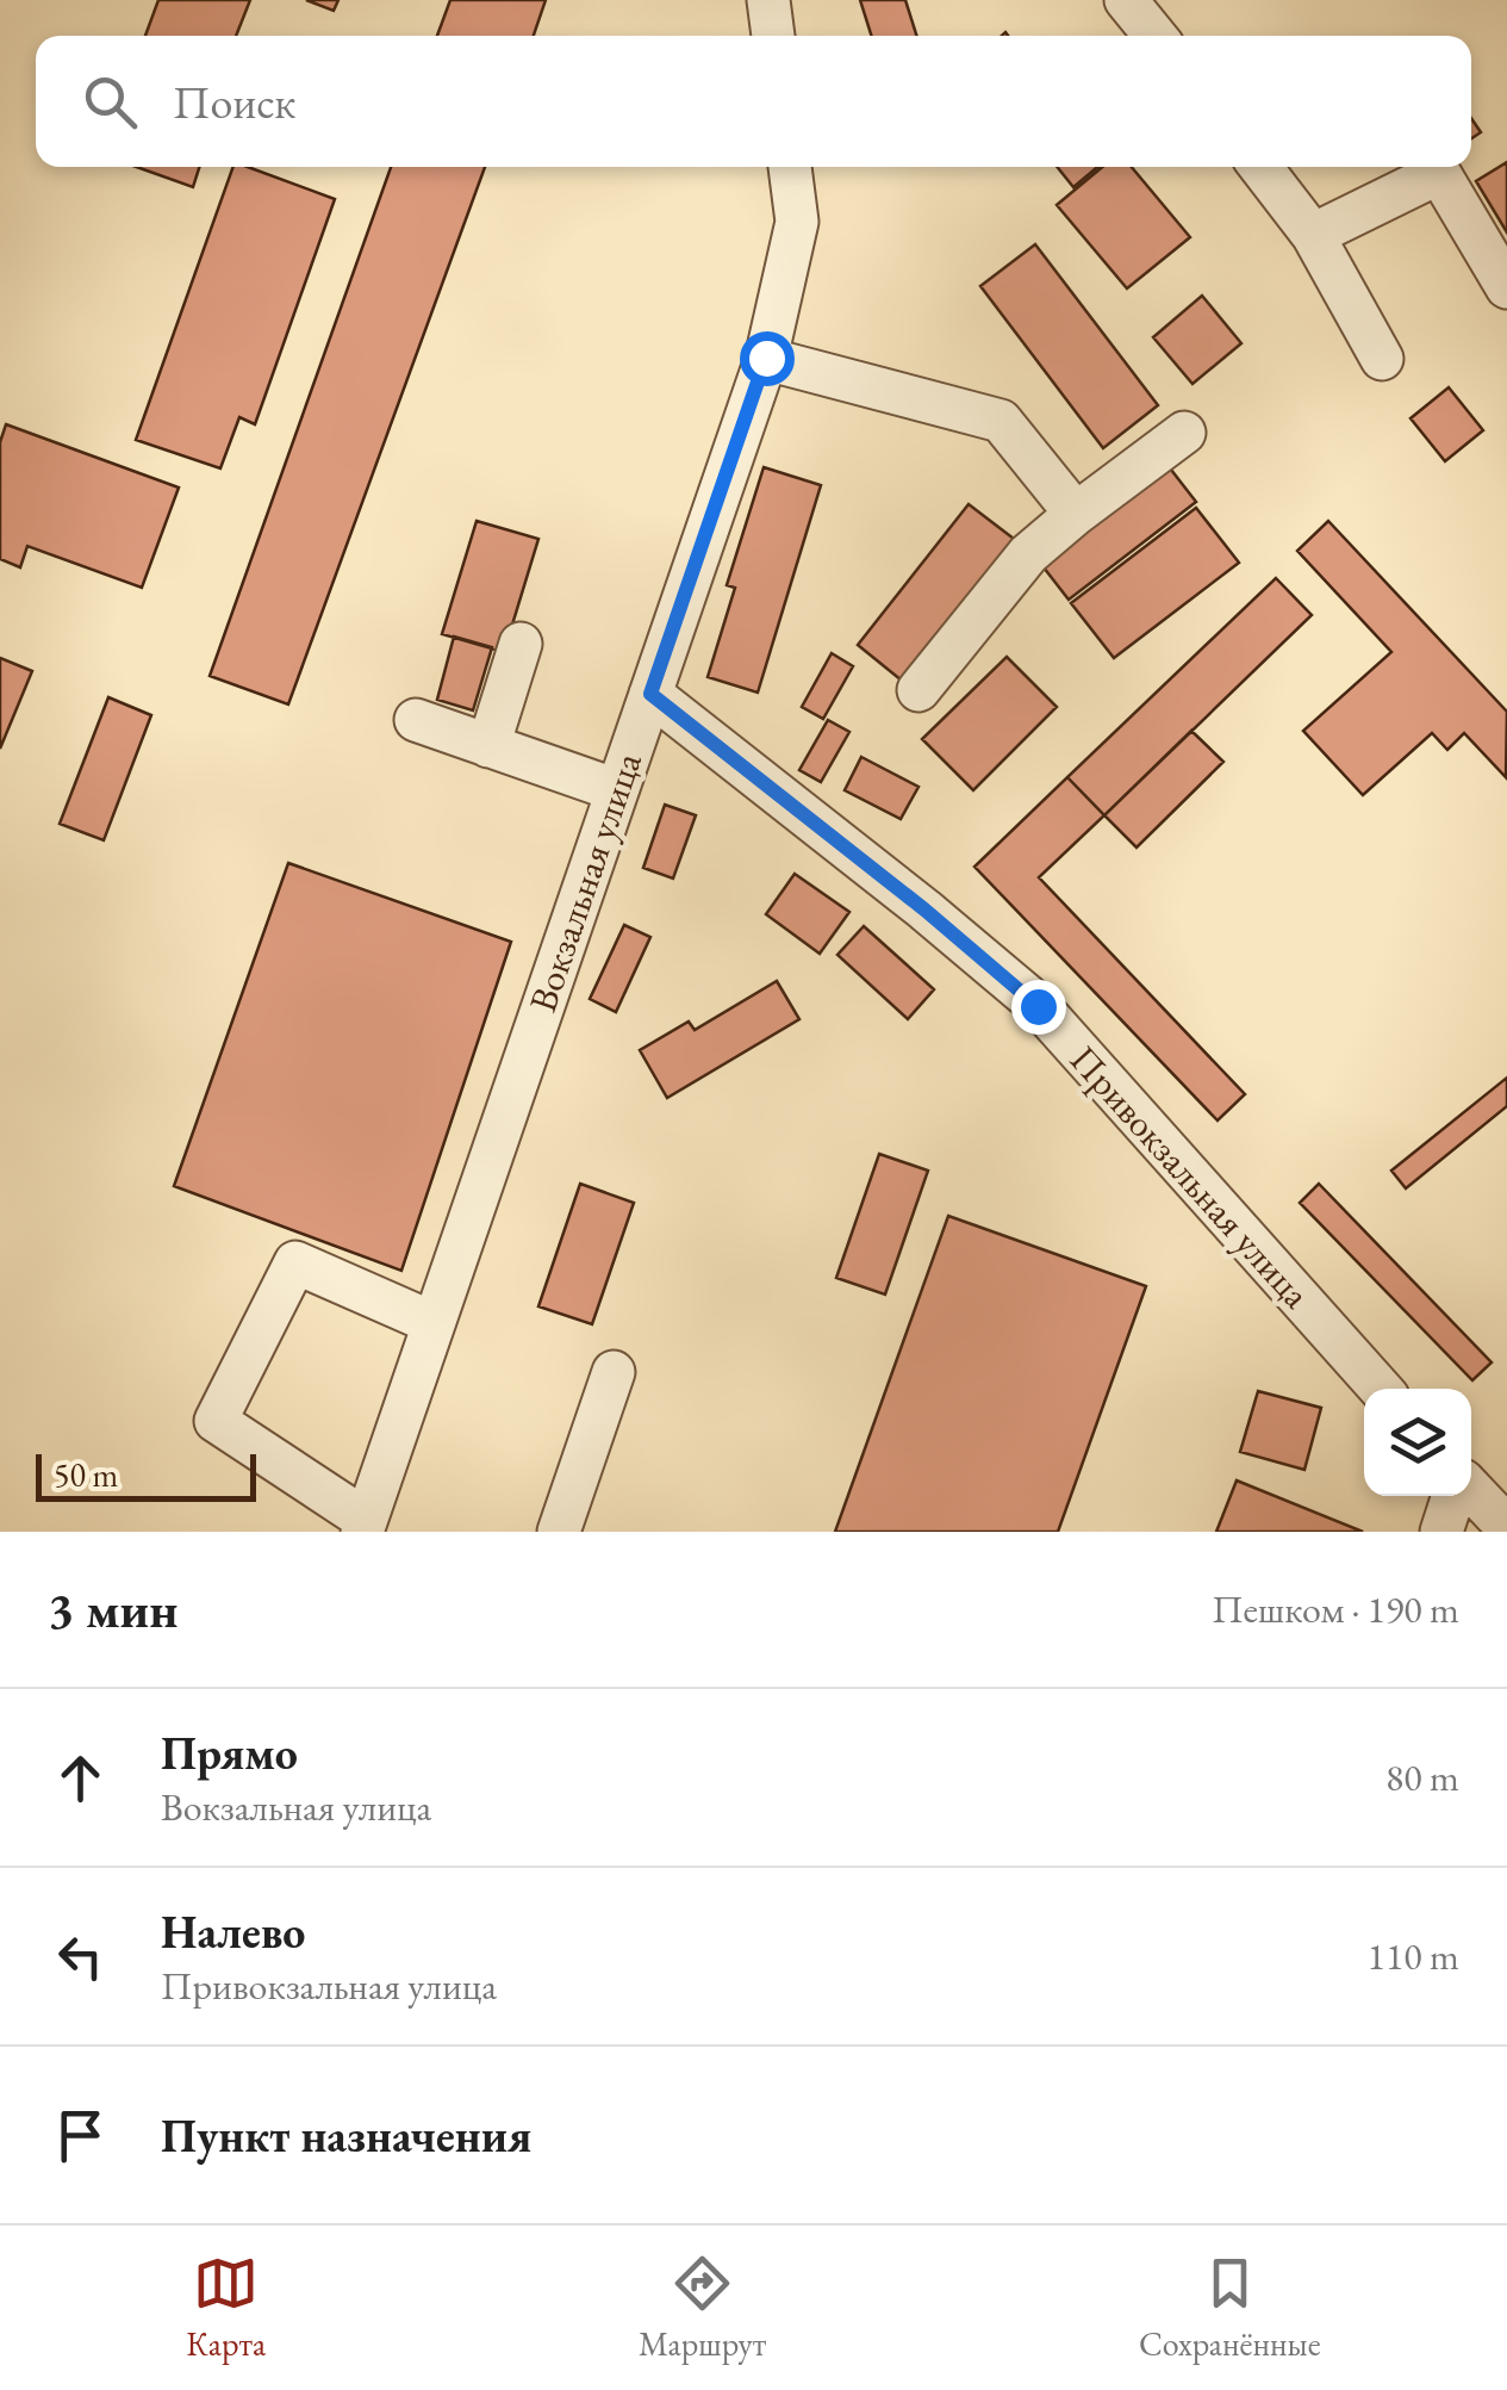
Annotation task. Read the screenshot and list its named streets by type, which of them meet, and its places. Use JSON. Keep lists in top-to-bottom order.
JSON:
{
  "streets": {
    "street": ["Вокзальная улица", "Привокзальная улица"]
  },
  "crossings": [
    ["Вокзальная улица", "Привокзальная улица"]
  ],
  "scale_bar": "50 m",
  "page": {
    "search": "Поиск",
    "scale": "50 m",
    "heading": ["3 мин", "Пешком · 190 m"],
    "list": [
      ["Прямо", "Вокзальная улица", "80 m"],
      ["Налево", "Привокзальная улица", "110 m"],
      "Пункт назначения"
    ],
    "nav": ["Карта", "Маршрут", "Сохранённые"]
  }
}
